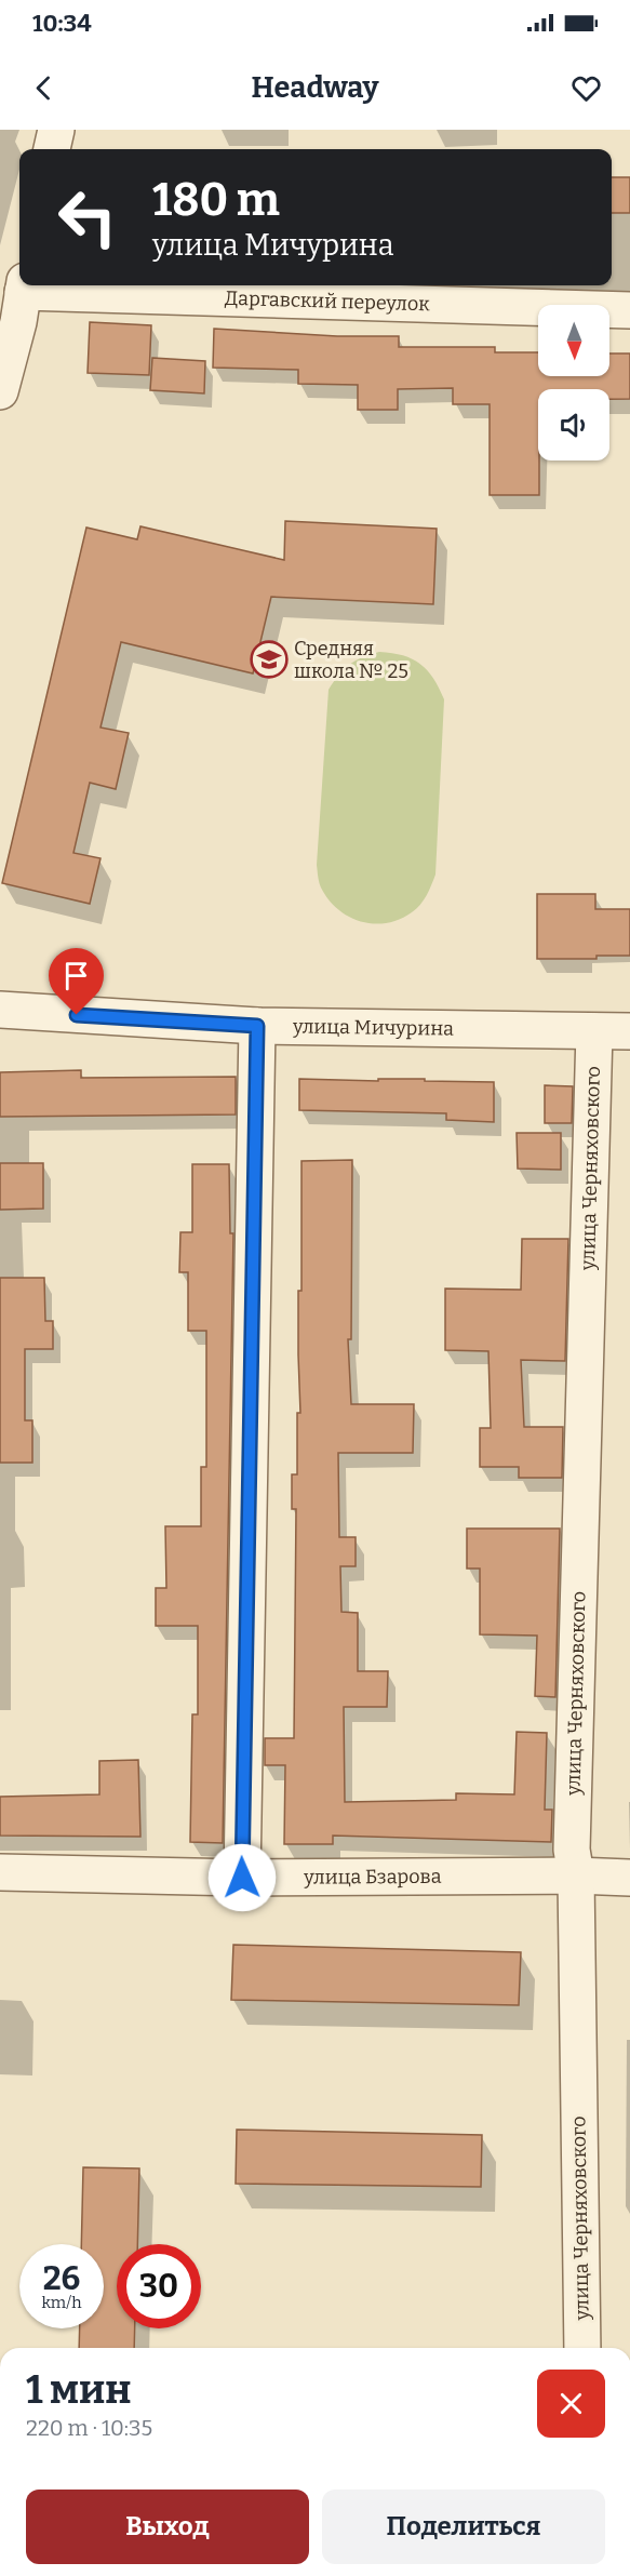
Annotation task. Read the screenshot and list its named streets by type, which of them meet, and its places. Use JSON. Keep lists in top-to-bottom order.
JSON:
{
  "streets": {
    "street": [
      "Даргавский переулок",
      "улица Мичурина",
      "улица Черняховского",
      "улица Бзарова"
    ]
  },
  "crossings": [
    ["улица Мичурина", "улица Черняховского"],
    ["улица Черняховского", "улица Бзарова"]
  ],
  "places": {
    "school or university": ["Средняя школа № 25"]
  },
  "north": "bottom",
  "page": {
    "status": "10:34",
    "header": "Headway",
    "turn": ["180 m", "улица Мичурина"],
    "speed": "26 km/h",
    "limit": "30",
    "heading": ["1 мин", "220 m · 10:35"],
    "buttons": ["Выход", "Поделиться"]
  }
}
